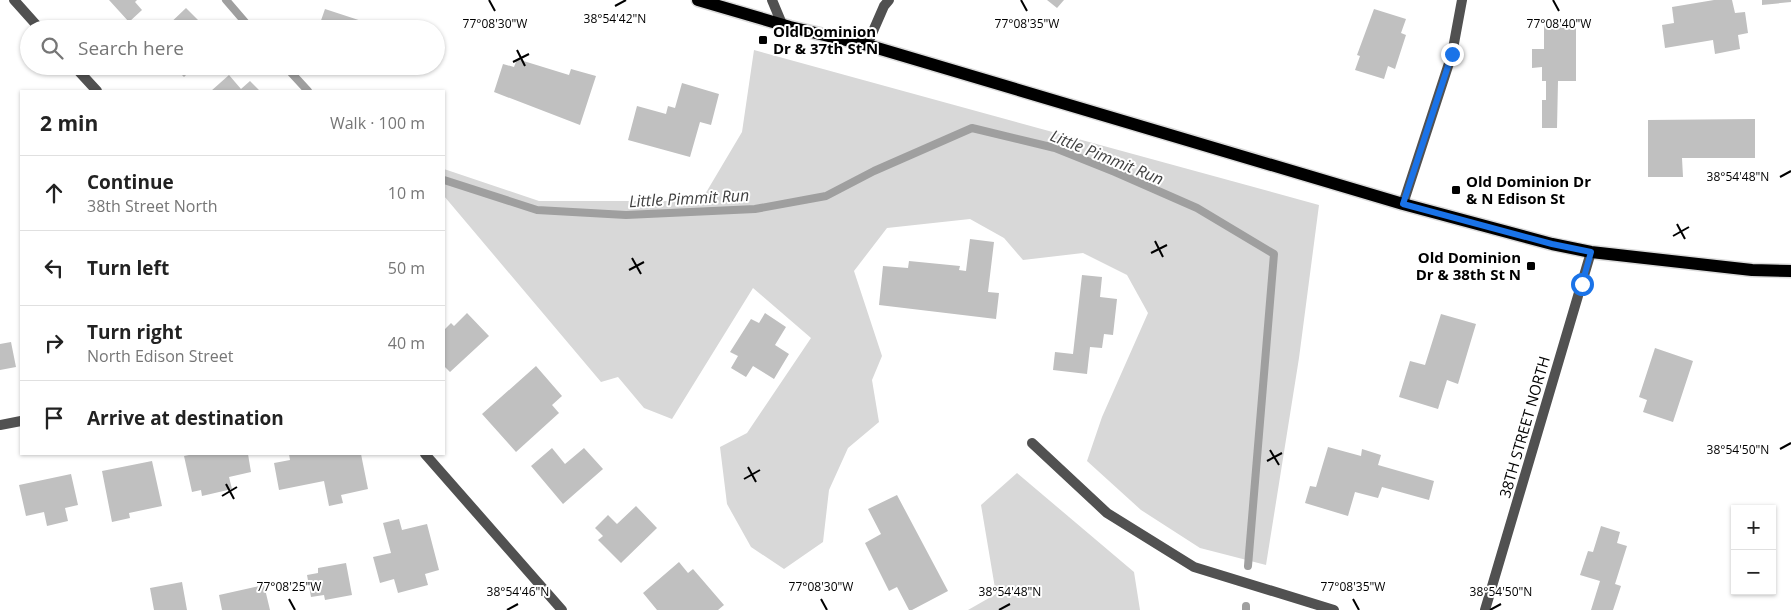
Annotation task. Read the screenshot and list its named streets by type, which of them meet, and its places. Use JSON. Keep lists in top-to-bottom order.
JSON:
{
  "streets": {
    "street": ["38TH STREET NORTH"]
  },
  "water": ["Little Pimmit Run"],
  "places": {
    "transit": ["Old Dominion Dr & 37th St N", "Old Dominion Dr & N Edison St", "Old Dominion Dr & 38th St N"]
  },
  "page": {
    "search": "Search here",
    "heading": ["2 min", "Walk · 100 m"],
    "list": [
      ["Continue", "38th Street North", "10 m"],
      ["Turn left", "50 m"],
      ["Turn right", "North Edison Street", "40 m"],
      "Arrive at destination"
    ],
    "map_buttons": ["+", "−"]
  },
  "coordinates": [
    "38°54'42\"N",
    "77°08'30\"W",
    "77°08'35\"W",
    "77°08'40\"W",
    "38°54'48\"N",
    "38°54'50\"N",
    "77°08'25\"W",
    "38°54'46\"N"
  ]
}
